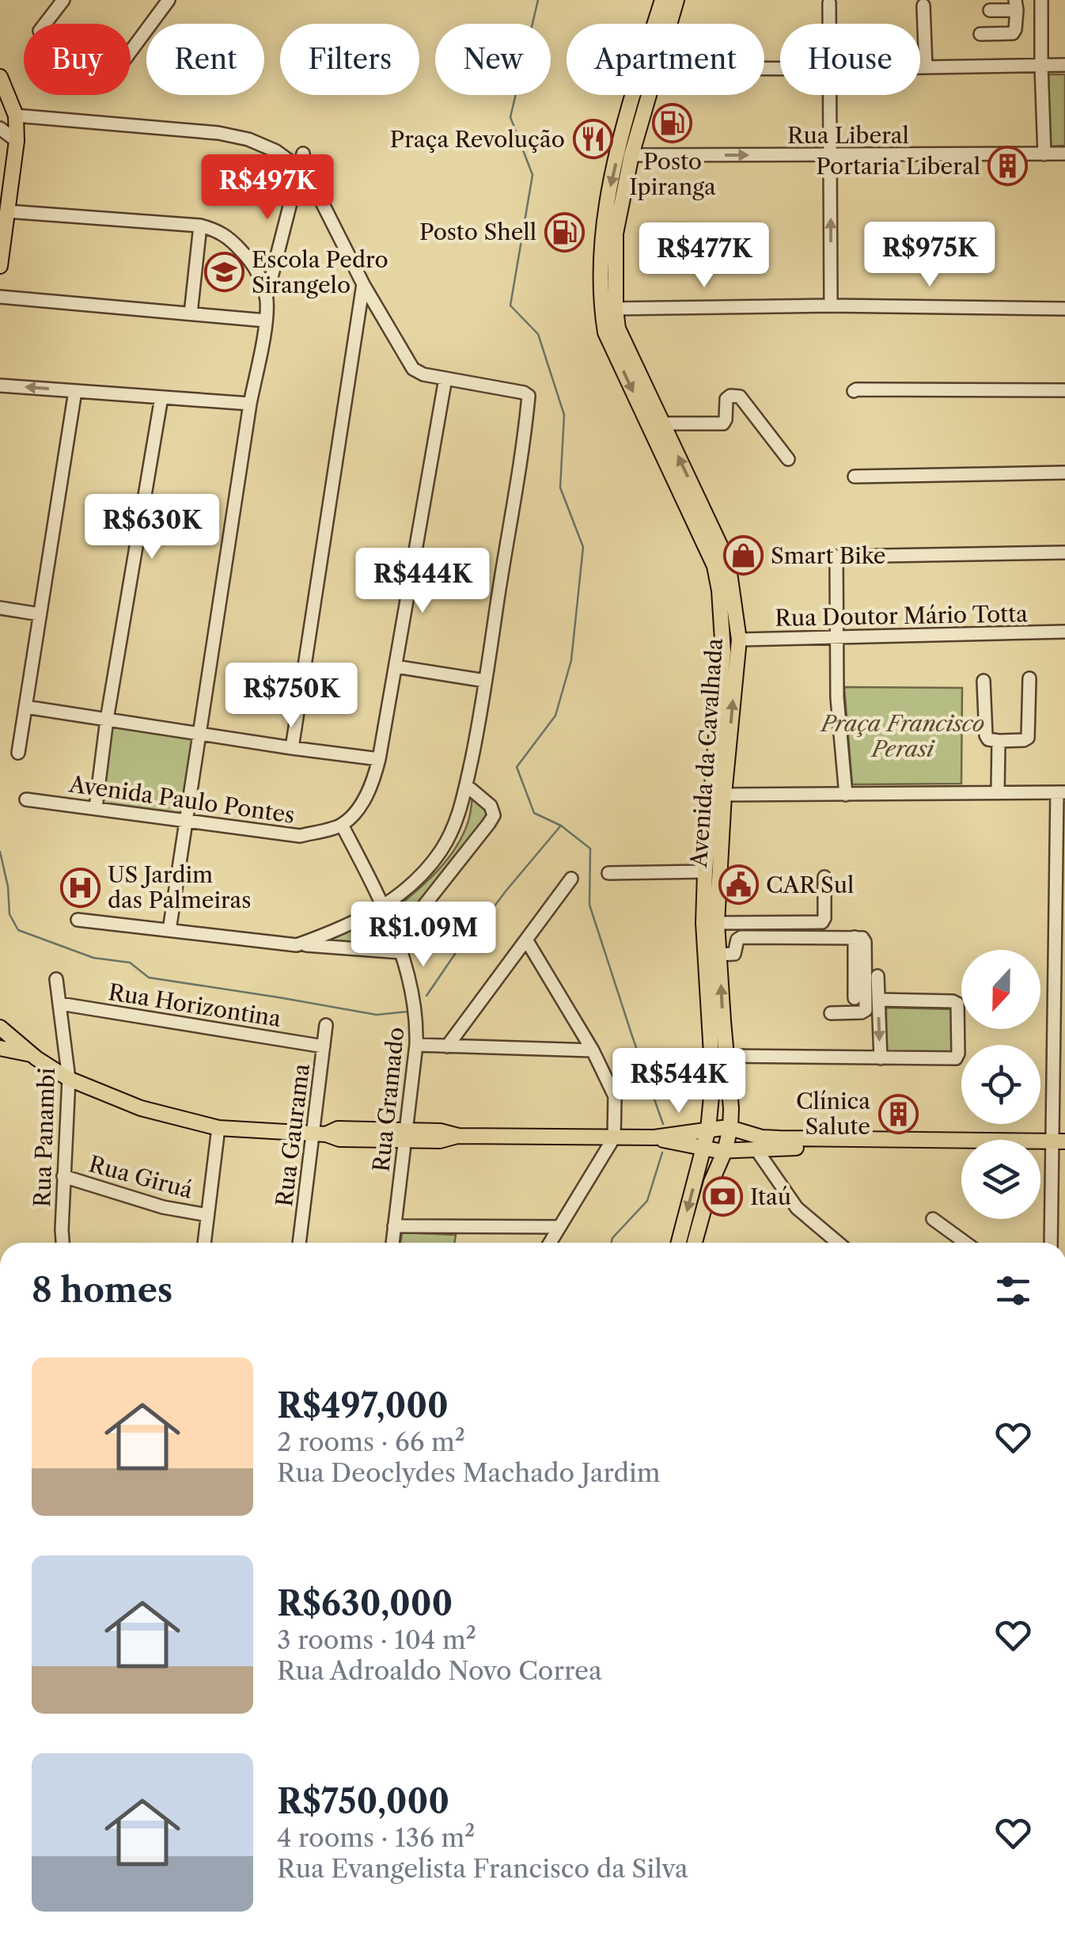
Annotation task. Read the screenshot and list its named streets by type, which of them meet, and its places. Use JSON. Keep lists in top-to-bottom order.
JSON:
{
  "streets": {
    "main road": ["Avenida da Cavalhada"],
    "street": [
      "Rua Liberal",
      "Rua Doutor Mário Totta",
      "Avenida Paulo Pontes",
      "Rua Horizontina",
      "Rua Gramado",
      "Rua Gaurama",
      "Rua Panambi",
      "Rua Giruá"
    ]
  },
  "crossings": [
    ["Rua Liberal", "Avenida da Cavalhada"],
    ["Rua Doutor Mário Totta", "Avenida da Cavalhada"],
    ["Avenida Paulo Pontes", "Rua Gramado"],
    ["Rua Horizontina", "Rua Gaurama"],
    ["Rua Horizontina", "Rua Panambi"],
    ["Rua Panambi", "Rua Giruá"]
  ],
  "one_way": ["Rua Liberal"],
  "parks": ["Praça Francisco Perasi"],
  "places": {
    "fuel station": ["Posto Ipiranga", "Posto Shell"],
    "restaurant": ["Praça Revolução"],
    "building": ["Portaria Liberal", "Clínica Salute"],
    "school or university": ["Escola Pedro Sirangelo"],
    "shop": ["Smart Bike"],
    "public building": ["CAR Sul"],
    "hospital": ["US Jardim das Palmeiras"],
    "bank": ["Itaú"]
  },
  "north": "bottom",
  "page": {
    "chip": [
      "Buy",
      "Rent",
      "Filters",
      "New",
      "Apartment",
      "House"
    ],
    "price": [
      "R$497K",
      "R$975K",
      "R$477K",
      "R$630K",
      "R$444K",
      "R$750K",
      "R$1.09M",
      "R$544K"
    ],
    "heading": "8 homes",
    "list": [
      {
        "name": "R$497,000",
        "note": "2 rooms · 66 m² · Rua Deoclydes Machado Jardim"
      },
      {
        "name": "R$630,000",
        "note": "3 rooms · 104 m² · Rua Adroaldo Novo Correa"
      },
      {
        "name": "R$750,000",
        "note": "4 rooms · 136 m² · Rua Evangelista Francisco da Silva"
      }
    ]
  }
}
